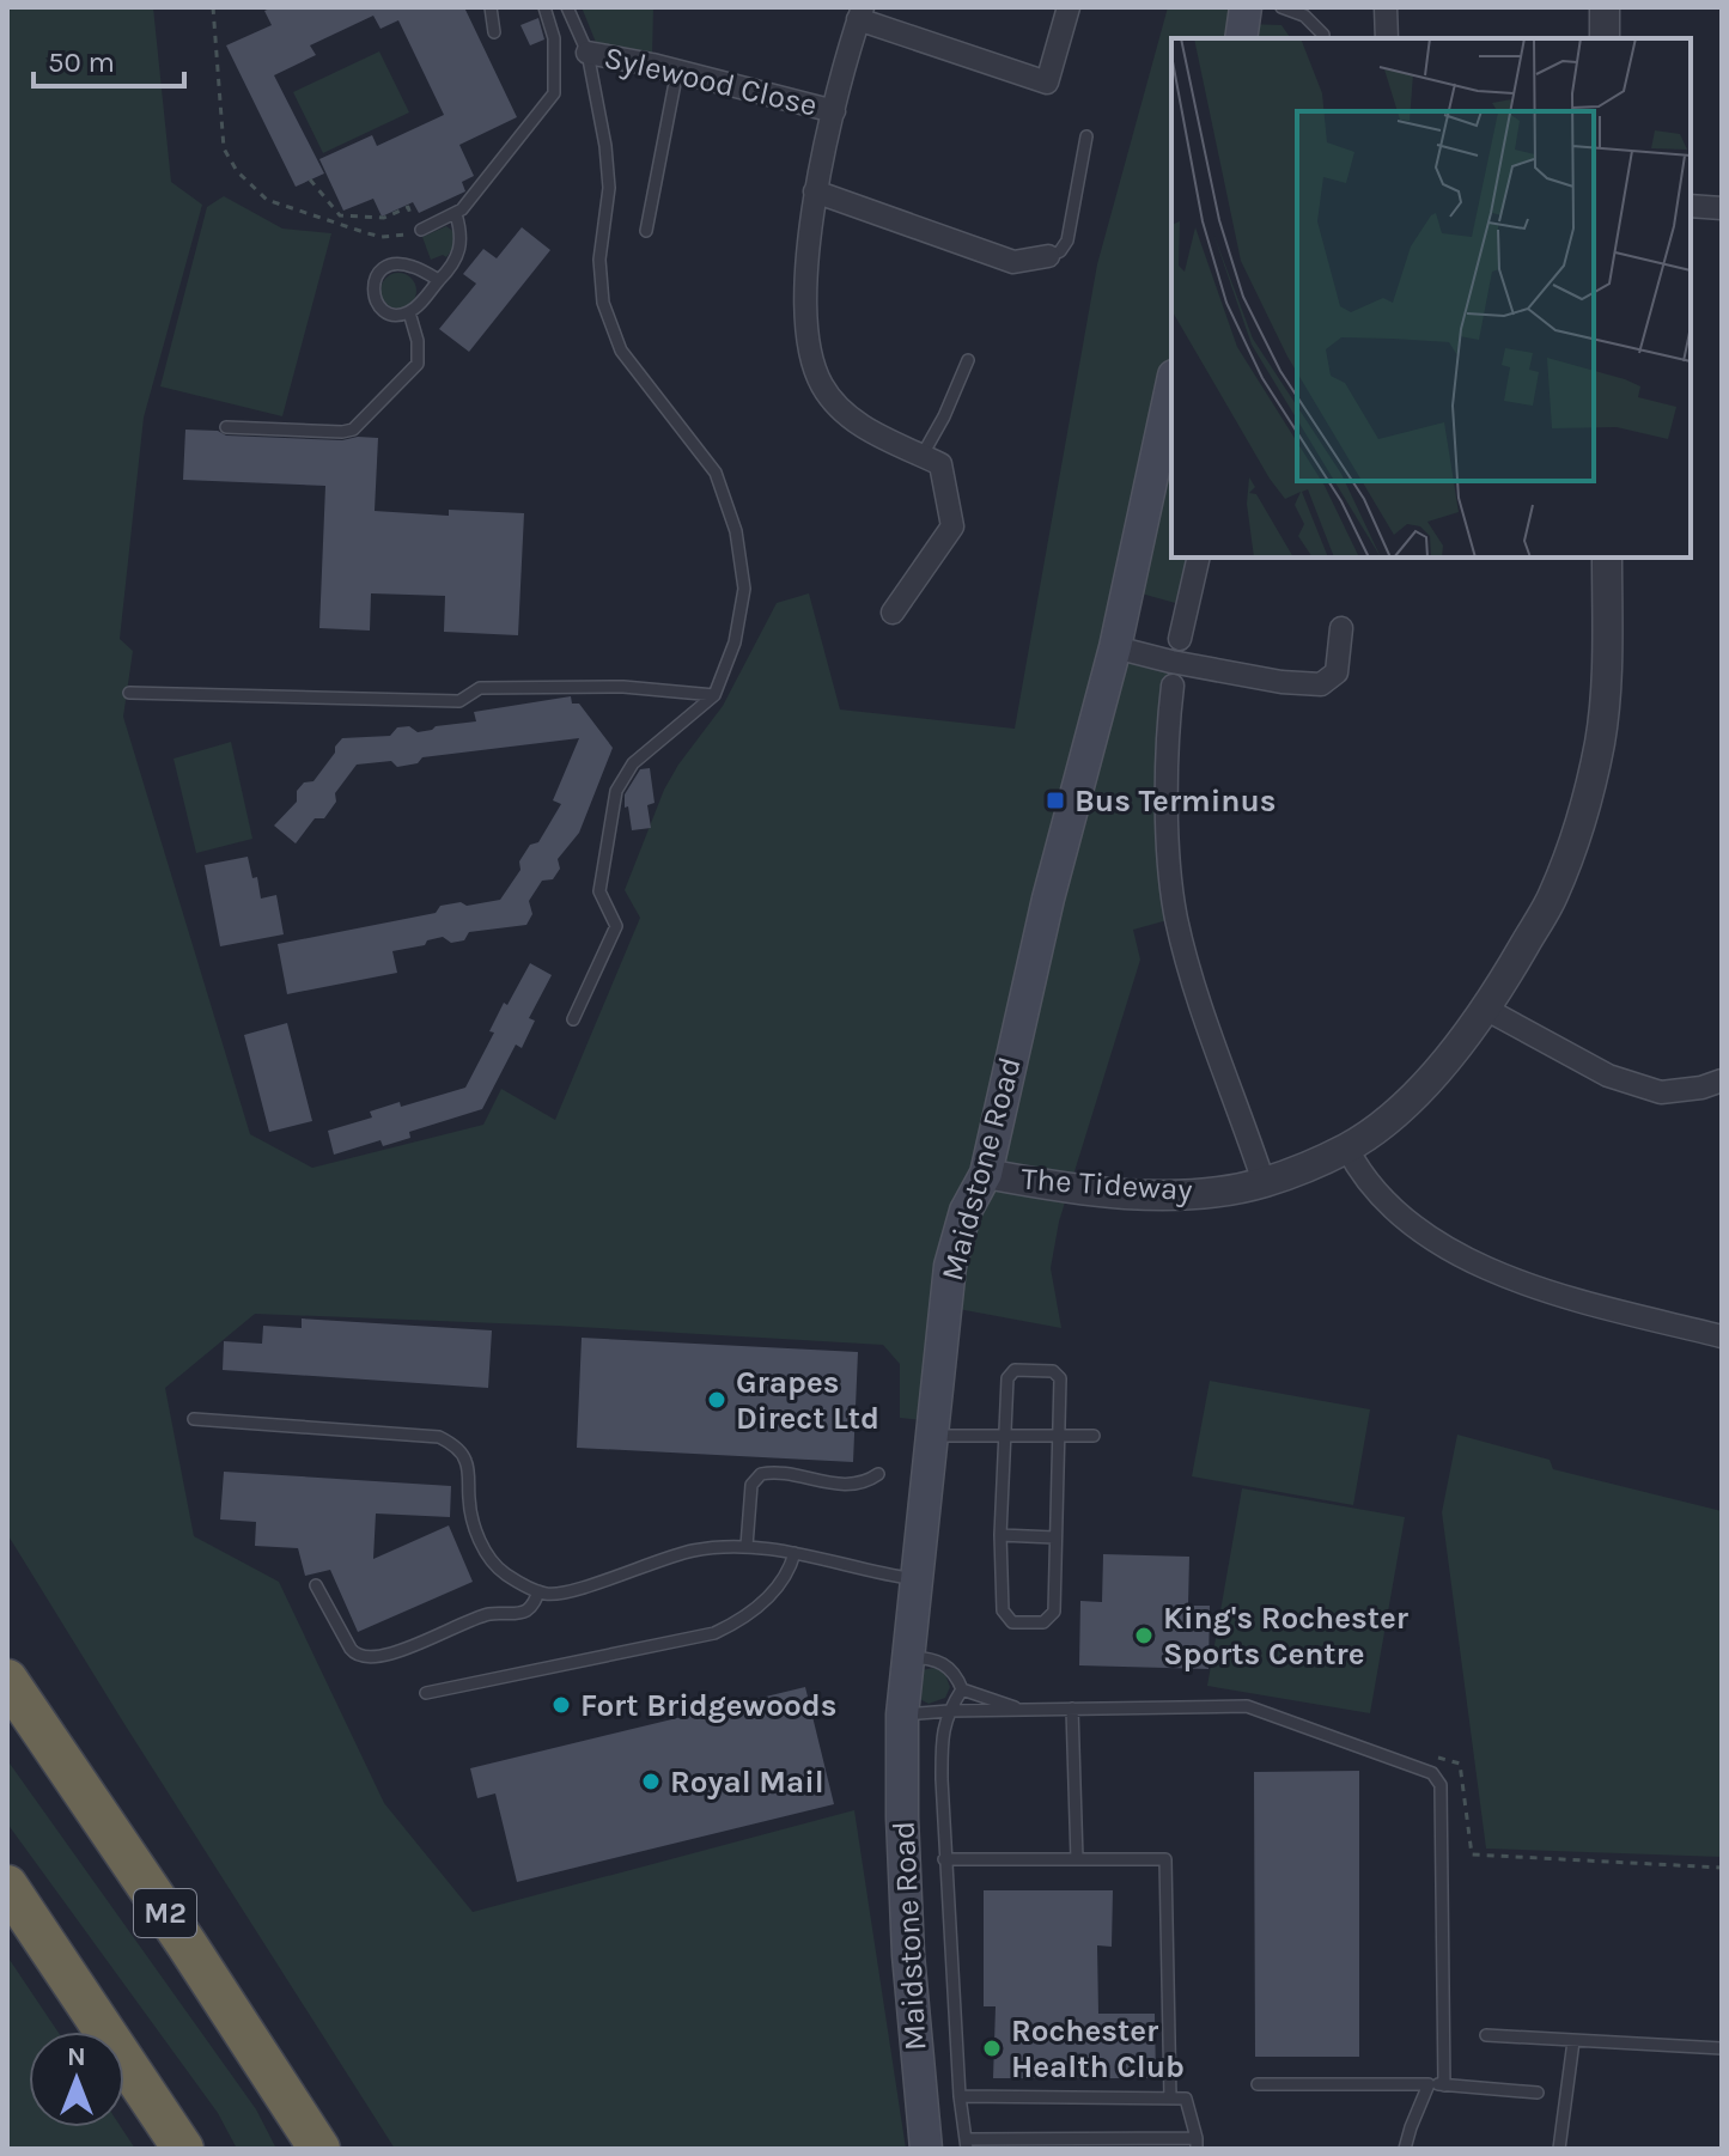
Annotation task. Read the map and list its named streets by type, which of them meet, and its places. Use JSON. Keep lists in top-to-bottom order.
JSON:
{
  "streets": {
    "highway": ["M2"],
    "main road": ["Maidstone Road"],
    "street": ["Sylewood Close", "The Tideway"]
  },
  "crossings": [
    ["Maidstone Road", "The Tideway"]
  ],
  "places": {
    "transit": ["Bus Terminus"],
    "other": [
      "Grapes Direct Ltd",
      "King's Rochester Sports Centre",
      "Fort Bridgewoods",
      "Royal Mail",
      "Rochester Health Club"
    ]
  },
  "scale_bar": "50 m",
  "north": "top"
}
